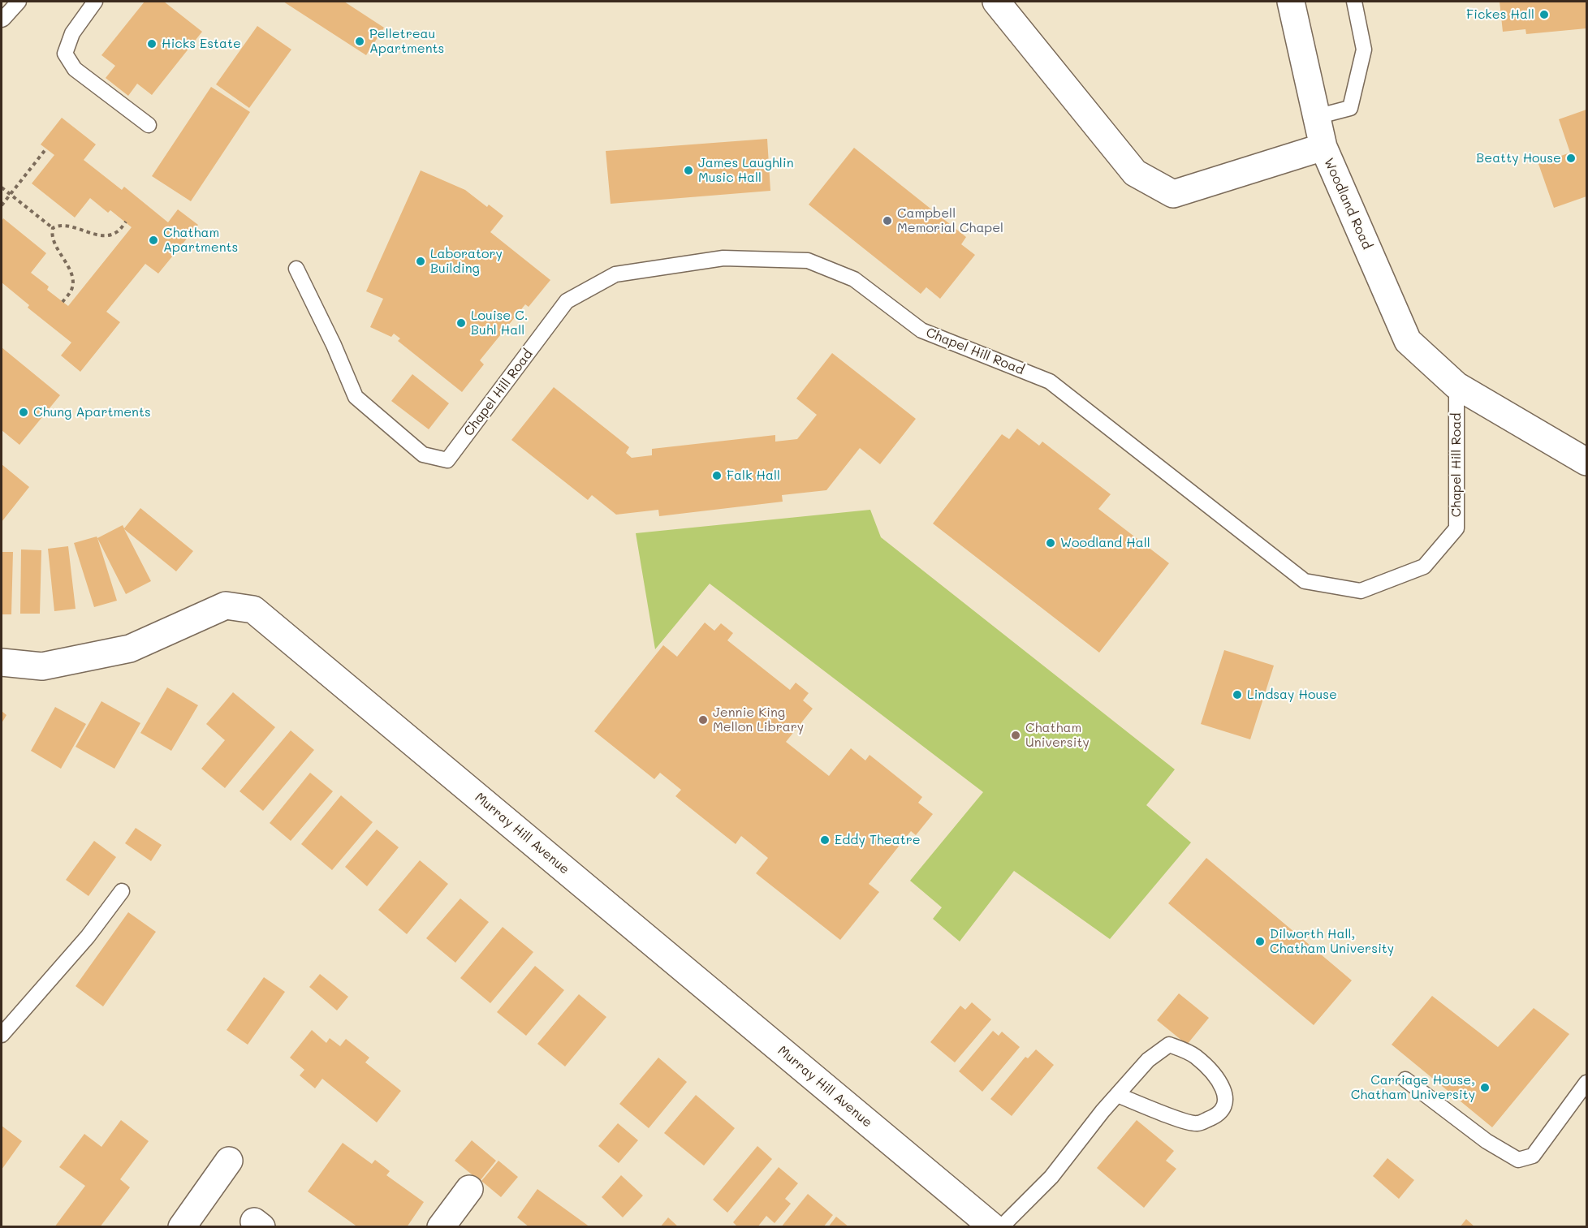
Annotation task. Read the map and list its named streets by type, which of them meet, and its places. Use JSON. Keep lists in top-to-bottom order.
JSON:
{
  "streets": {
    "street": ["Woodland Road", "Murray Hill Avenue"],
    "lane": ["Chapel Hill Road"]
  },
  "crossings": [
    ["Woodland Road", "Chapel Hill Road"]
  ],
  "places": [
    "Fickes Hall",
    "Pelletreau Apartments",
    "Hicks Estate",
    "Beatty House",
    "James Laughlin Music Hall",
    "Campbell Memorial Chapel",
    "Chatham Apartments",
    "Laboratory Building",
    "Louise C. Buhl Hall",
    "Chung Apartments",
    "Falk Hall",
    "Woodland Hall",
    "Lindsay House",
    "Jennie King Mellon Library",
    "Chatham University",
    "Eddy Theatre",
    "Dilworth Hall, Chatham University",
    "Carriage House, Chatham University"
  ]
}
